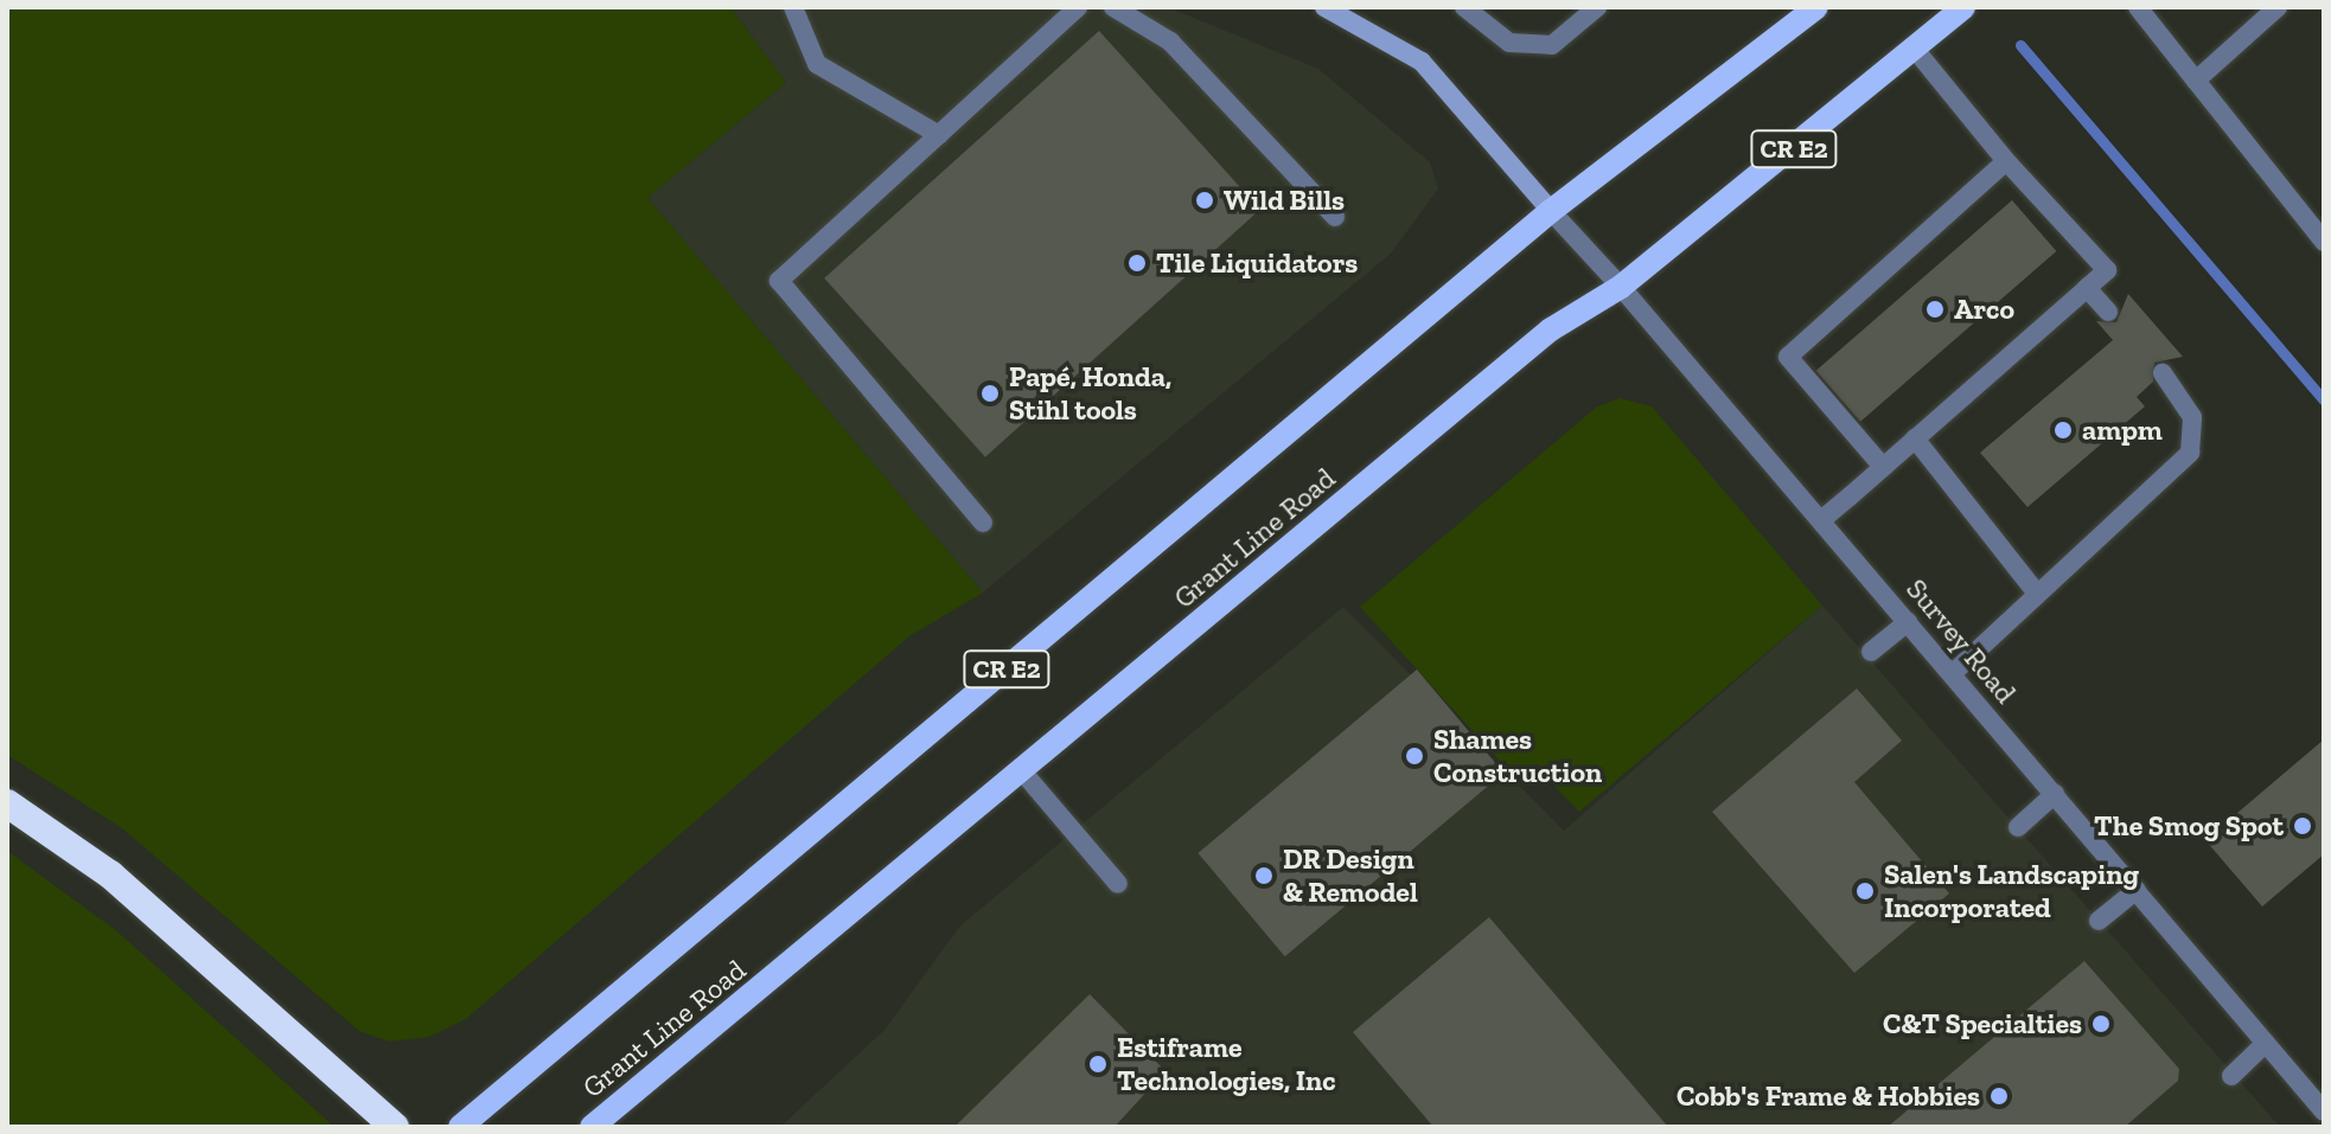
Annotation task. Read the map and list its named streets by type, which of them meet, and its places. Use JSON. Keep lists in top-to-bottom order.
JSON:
{
  "streets": {
    "main road": ["CR E2", "Grant Line Road"],
    "street": ["Survey Road"]
  },
  "crossings": [
    ["Grant Line Road", "Survey Road"]
  ],
  "places": [
    "Wild Bills",
    "Tile Liquidators",
    "Arco",
    "Papé, Honda, Stihl tools",
    "ampm",
    "Shames Construction",
    "The Smog Spot",
    "DR Design & Remodel",
    "Salen's Landscaping Incorporated",
    "C&T Specialties",
    "Estiframe Technologies, Inc",
    "Cobb's Frame & Hobbies"
  ]
}
